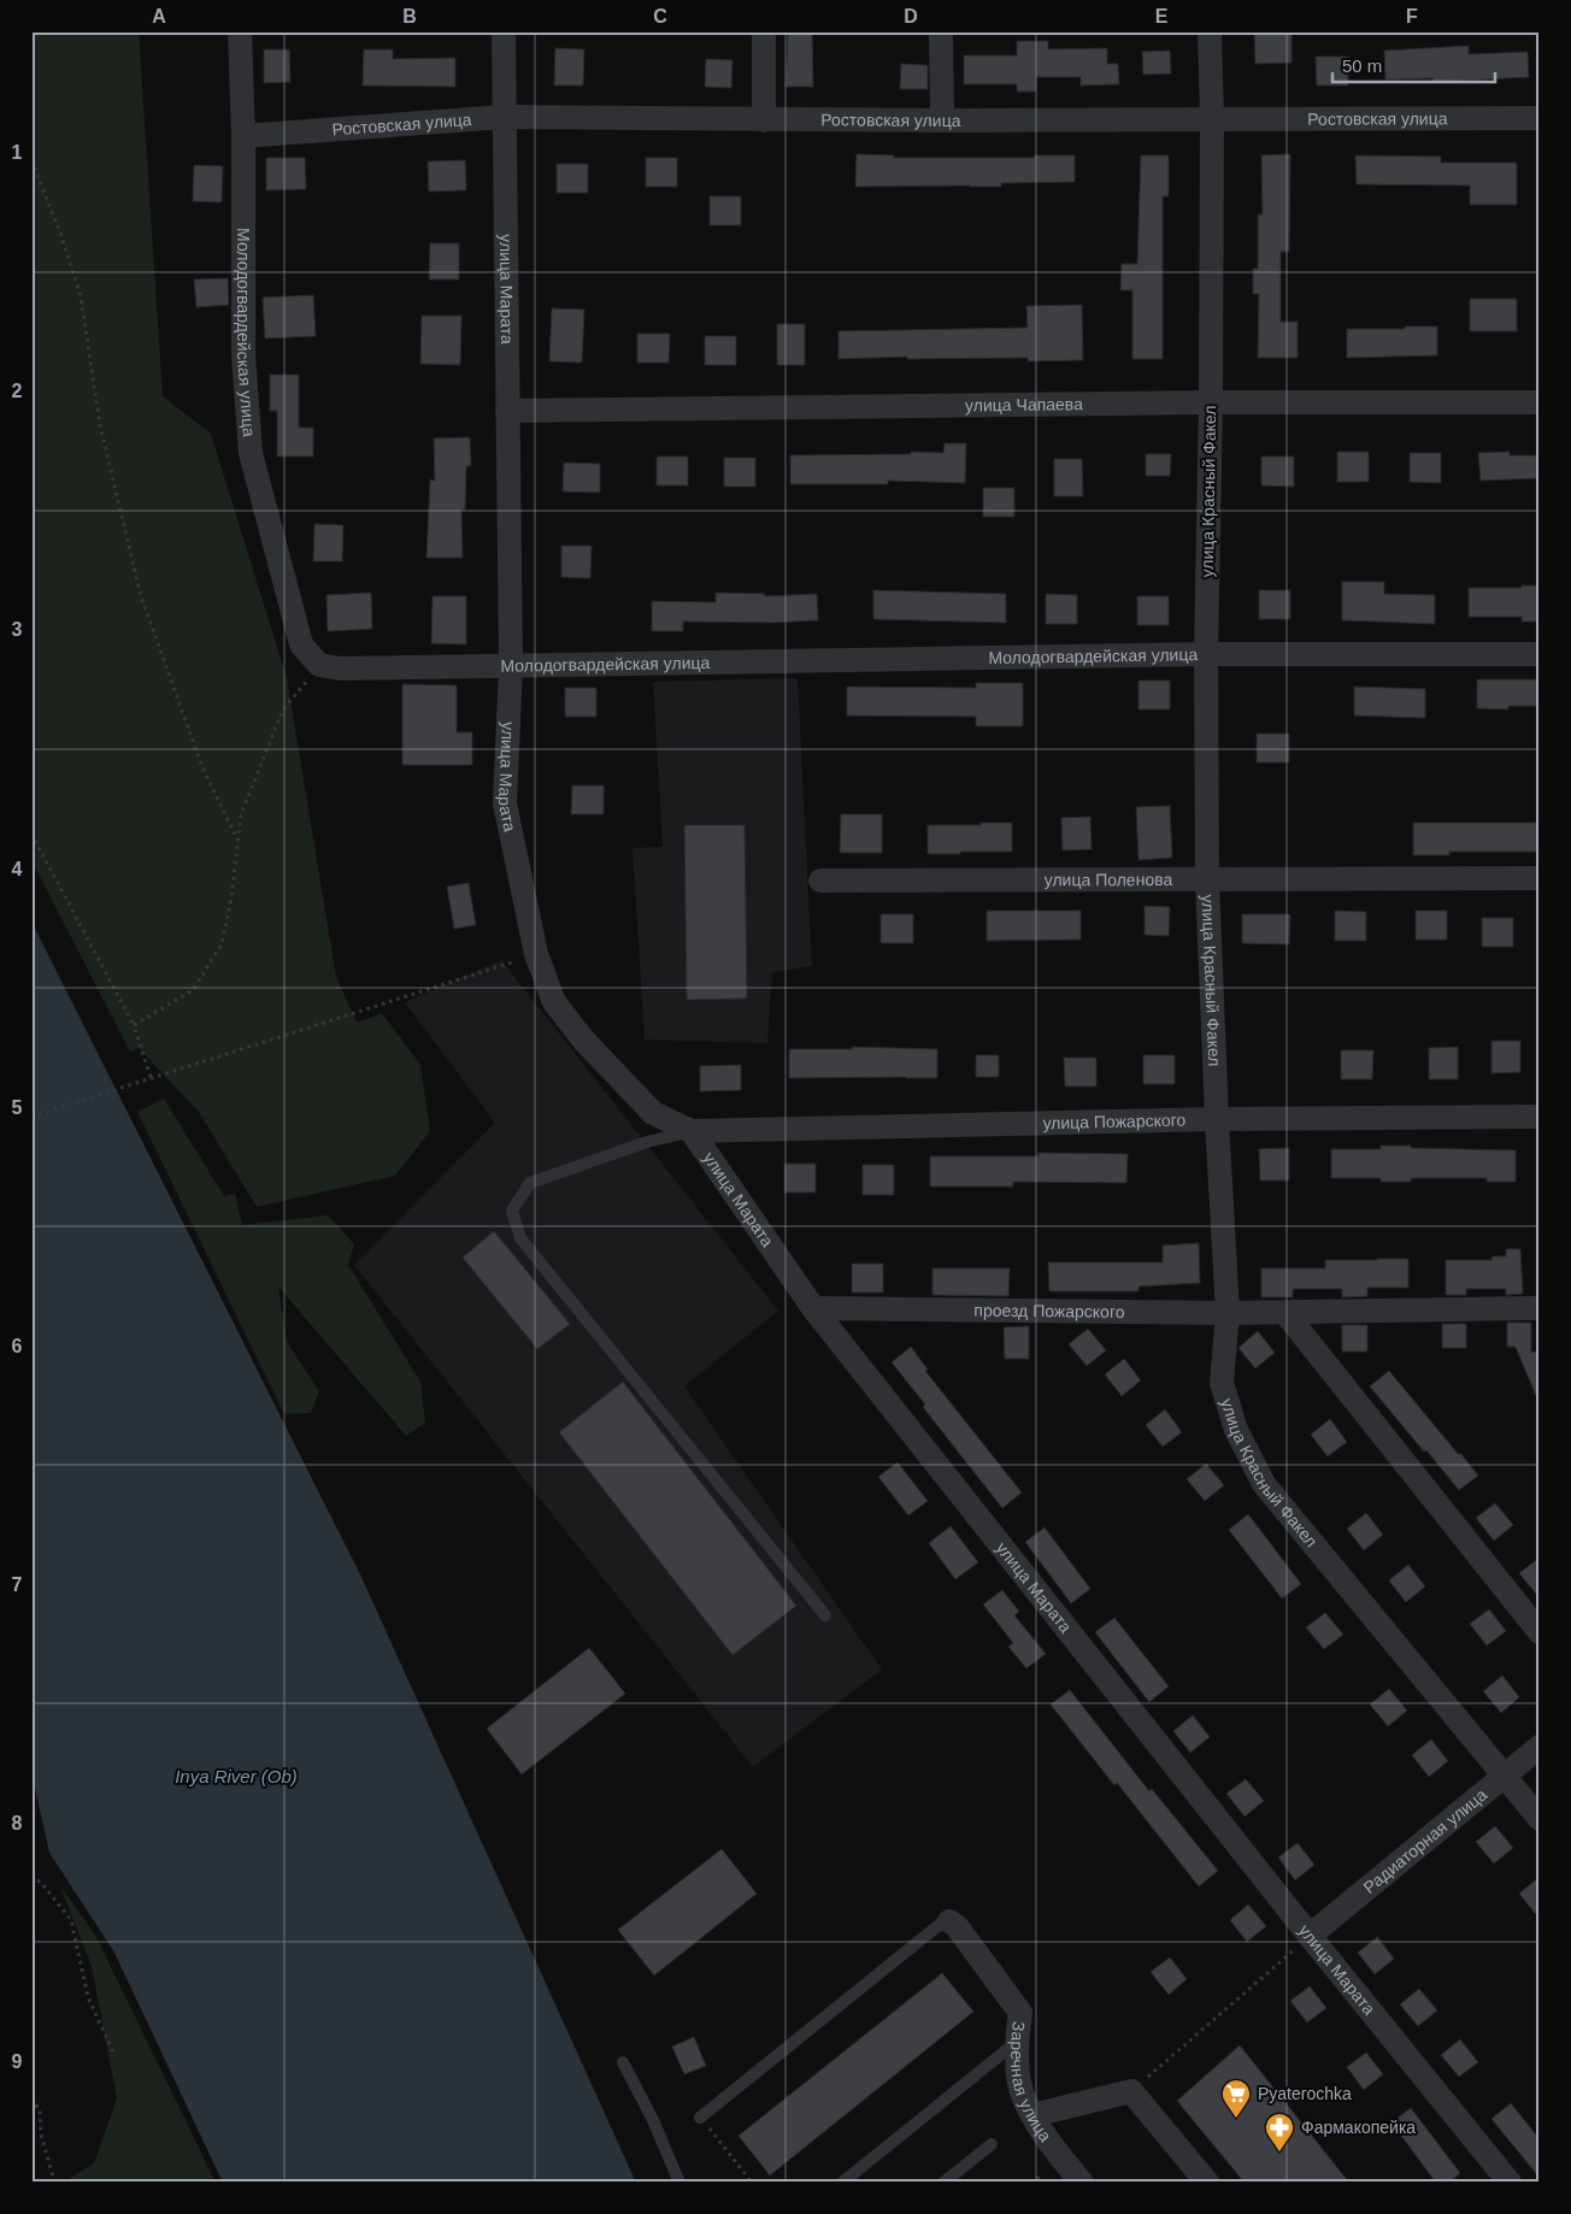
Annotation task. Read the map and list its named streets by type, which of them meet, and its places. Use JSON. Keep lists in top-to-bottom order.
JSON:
{
  "streets": {
    "street": [
      "Ростовская улица",
      "улица Марата",
      "Молодогвардейская улица",
      "улица Чапаева",
      "улица Красный Факел",
      "улица Поленова",
      "улица Пожарского",
      "проезд Пожарского",
      "Радиаторная улица",
      "Заречная улица"
    ]
  },
  "crossings": [
    ["Ростовская улица", "улица Марата"],
    ["Ростовская улица", "Молодогвардейская улица"],
    ["Ростовская улица", "улица Красный Факел"],
    ["улица Марата", "Молодогвардейская улица"],
    ["улица Марата", "улица Чапаева"],
    ["улица Марата", "улица Пожарского"],
    ["улица Марата", "проезд Пожарского"],
    ["улица Марата", "Радиаторная улица"],
    ["Молодогвардейская улица", "улица Красный Факел"],
    ["улица Чапаева", "улица Красный Факел"],
    ["улица Красный Факел", "улица Поленова"],
    ["улица Красный Факел", "улица Пожарского"],
    ["улица Красный Факел", "проезд Пожарского"],
    ["улица Красный Факел", "Радиаторная улица"]
  ],
  "water": ["Inya River (Ob)"],
  "places": {
    "supermarket": ["Pyaterochka"],
    "pharmacy": ["Фармакопейка"]
  },
  "scale_bar": "50 m",
  "grid": {
    "columns": [
      "A",
      "B",
      "C",
      "D",
      "E",
      "F"
    ],
    "rows": [
      "1",
      "2",
      "3",
      "4",
      "5",
      "6",
      "7",
      "8",
      "9"
    ]
  }
}
